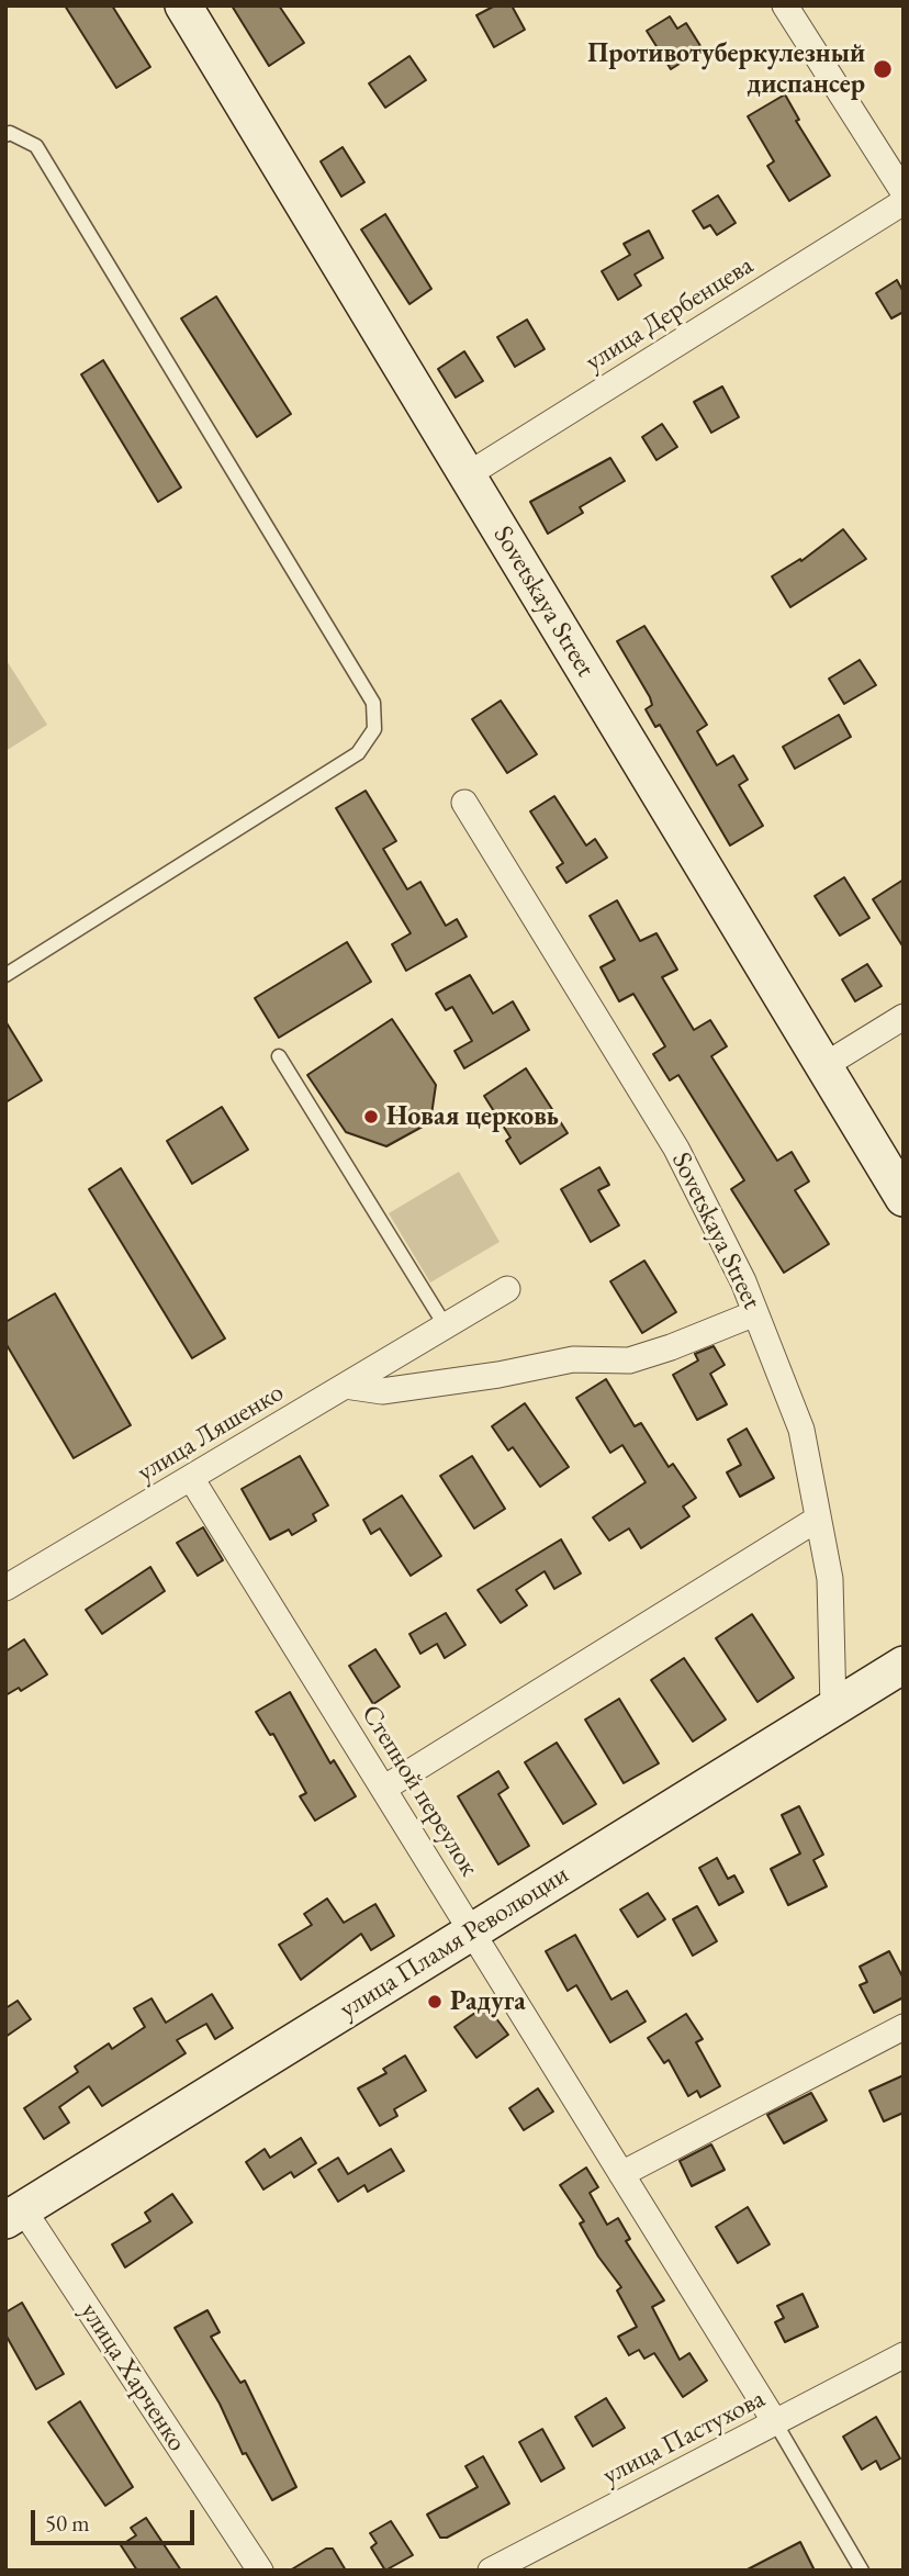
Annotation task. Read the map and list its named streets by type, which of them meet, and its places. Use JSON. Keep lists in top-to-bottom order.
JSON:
{
  "streets": {
    "street": [
      "улица Дербенцева",
      "Sovetskaya Street",
      "улица Ляшенко",
      "Степной переулок",
      "улица Пламя Революции",
      "улица Харченко",
      "улица Пастухова"
    ]
  },
  "crossings": [
    ["улица Дербенцева", "Sovetskaya Street"],
    ["Sovetskaya Street", "улица Пламя Революции"],
    ["улица Ляшенко", "Степной переулок"],
    ["Степной переулок", "улица Пламя Революции"],
    ["Степной переулок", "улица Пастухова"],
    ["улица Пламя Революции", "улица Харченко"]
  ],
  "places": ["Противотуберкулезный диспансер", "Новая церковь", "Радуга"],
  "scale_bar": "50 m"
}
